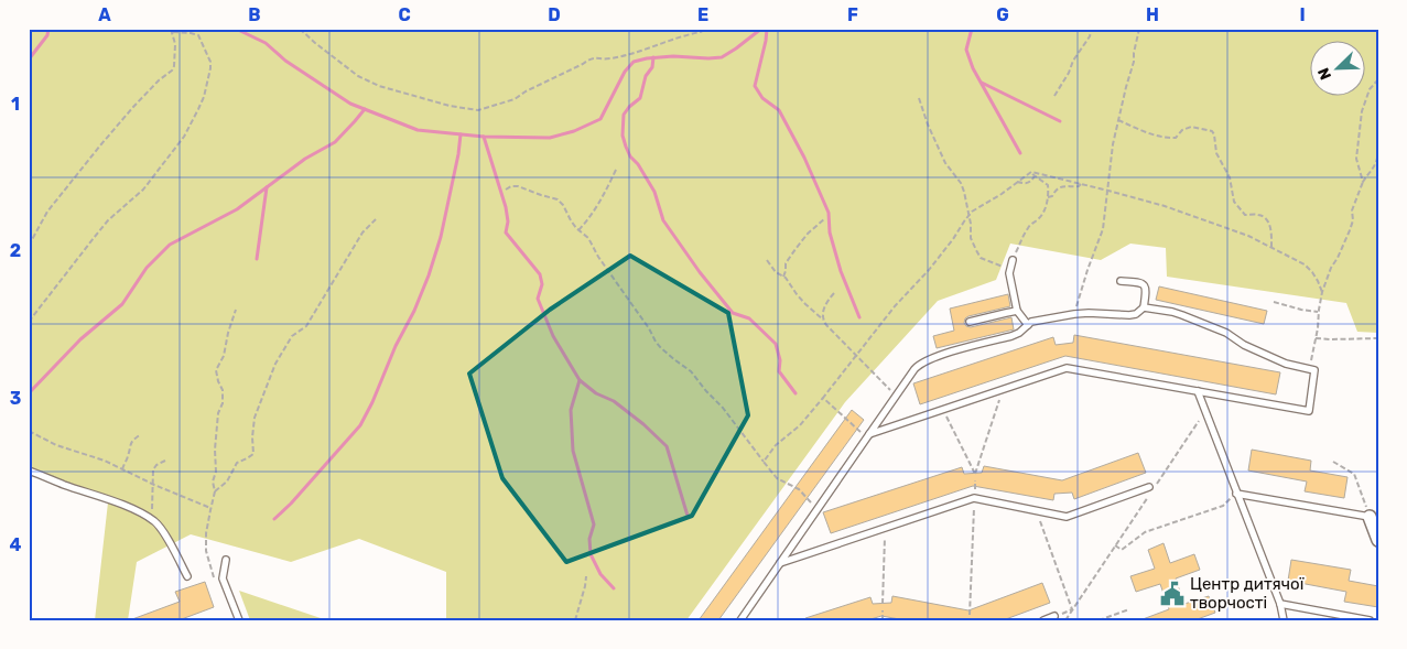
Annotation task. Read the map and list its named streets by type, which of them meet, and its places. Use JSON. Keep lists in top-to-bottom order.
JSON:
{
  "places": {
    "public building": ["Центр дитячої творчості"]
  },
  "north": "bottom left",
  "grid": {
    "columns": [
      "A",
      "B",
      "C",
      "D",
      "E",
      "F",
      "G",
      "H",
      "I"
    ],
    "rows": [
      "1",
      "2",
      "3",
      "4"
    ]
  }
}
